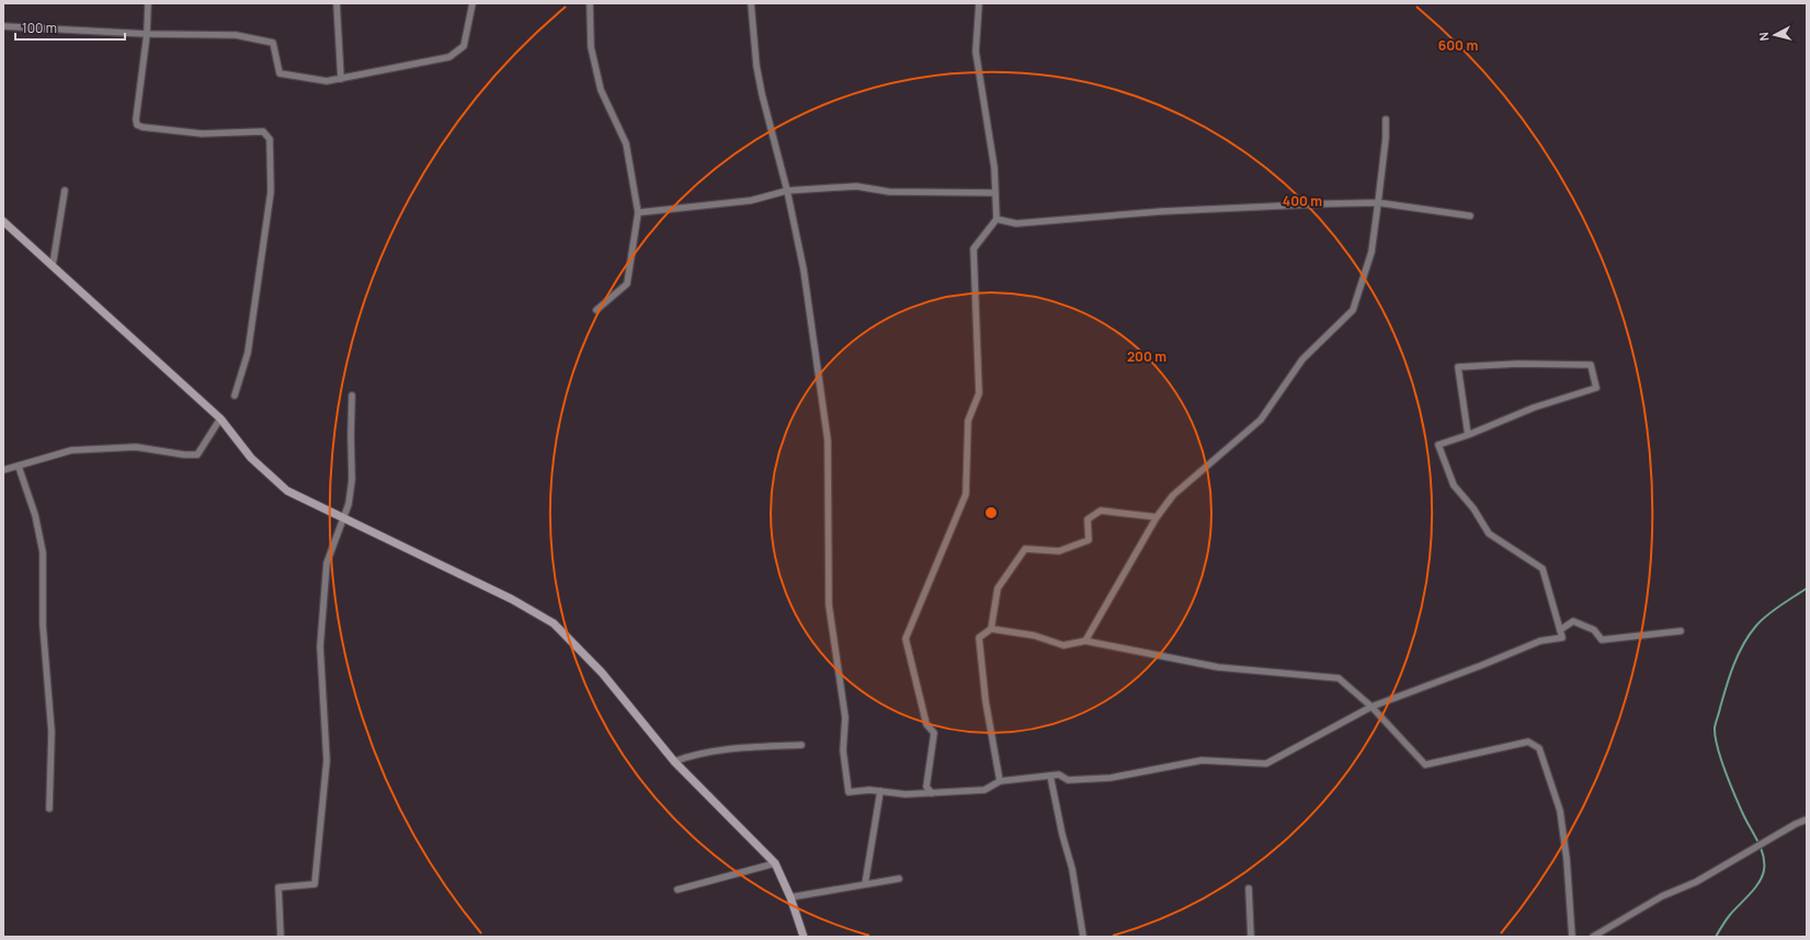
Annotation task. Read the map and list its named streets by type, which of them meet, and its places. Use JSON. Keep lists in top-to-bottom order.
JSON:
{
  "scale_bar": "100 m",
  "north": "left",
  "rings": ["600 m", "400 m", "200 m"]
}
